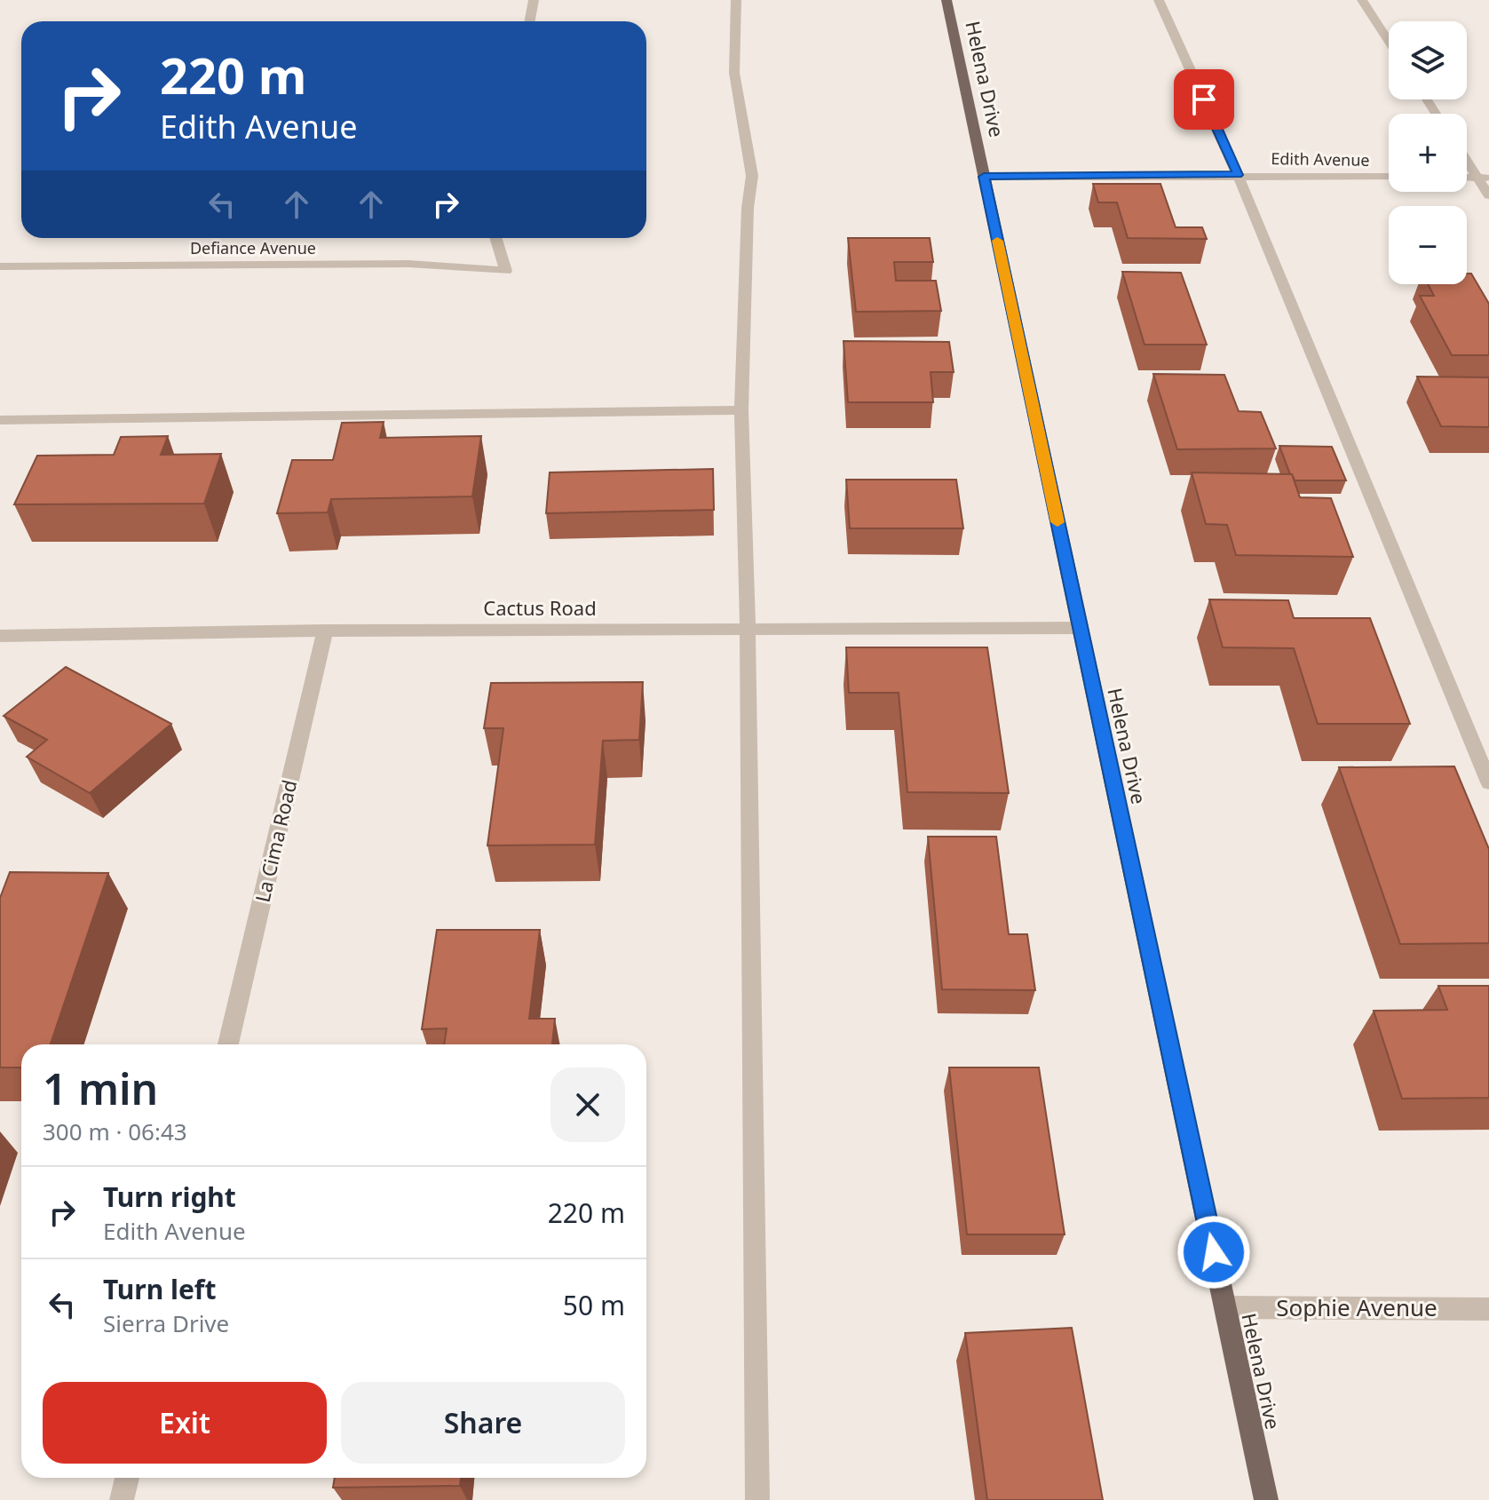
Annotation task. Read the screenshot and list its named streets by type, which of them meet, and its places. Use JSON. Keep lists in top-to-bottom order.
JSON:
{
  "streets": {
    "main road": ["Helena Drive"],
    "street": [
      "Edith Avenue",
      "Defiance Avenue",
      "Cactus Road",
      "La Cima Road",
      "Sophie Avenue"
    ]
  },
  "crossings": [
    ["Helena Drive", "Edith Avenue"],
    ["Helena Drive", "Cactus Road"],
    ["Helena Drive", "Sophie Avenue"],
    ["Cactus Road", "La Cima Road"]
  ],
  "page": {
    "map_buttons": ["+", "−"],
    "turn": ["220 m", "Edith Avenue"],
    "heading": ["1 min", "300 m · 06:43"],
    "list": [
      {
        "name": "Turn right",
        "note": "Edith Avenue",
        "value": "220 m"
      },
      {
        "name": "Turn left",
        "note": "Sierra Drive",
        "value": "50 m"
      }
    ],
    "buttons": ["Exit", "Share"]
  }
}
